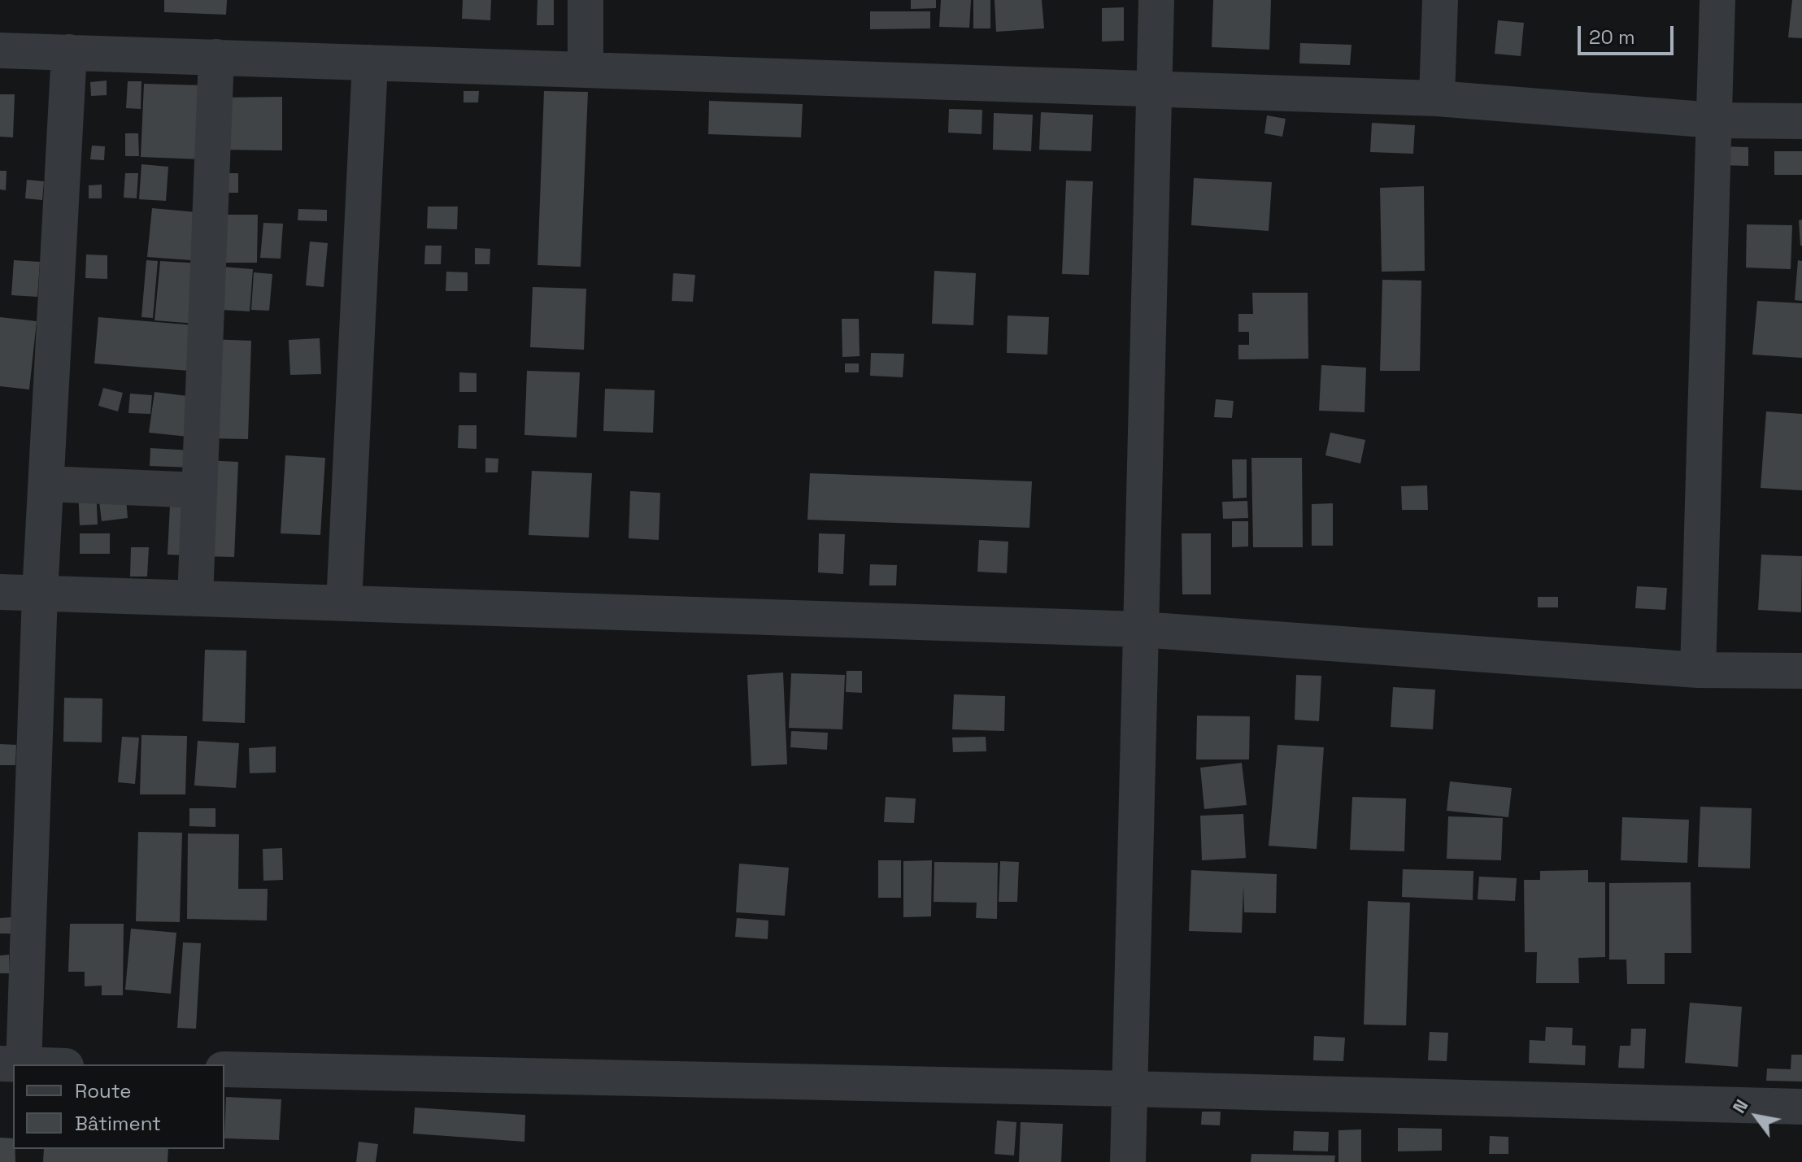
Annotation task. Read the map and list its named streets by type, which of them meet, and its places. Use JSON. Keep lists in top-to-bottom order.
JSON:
{
  "legend": ["Route", "Bâtiment"],
  "scale_bar": "20 m",
  "north": "top left"
}
